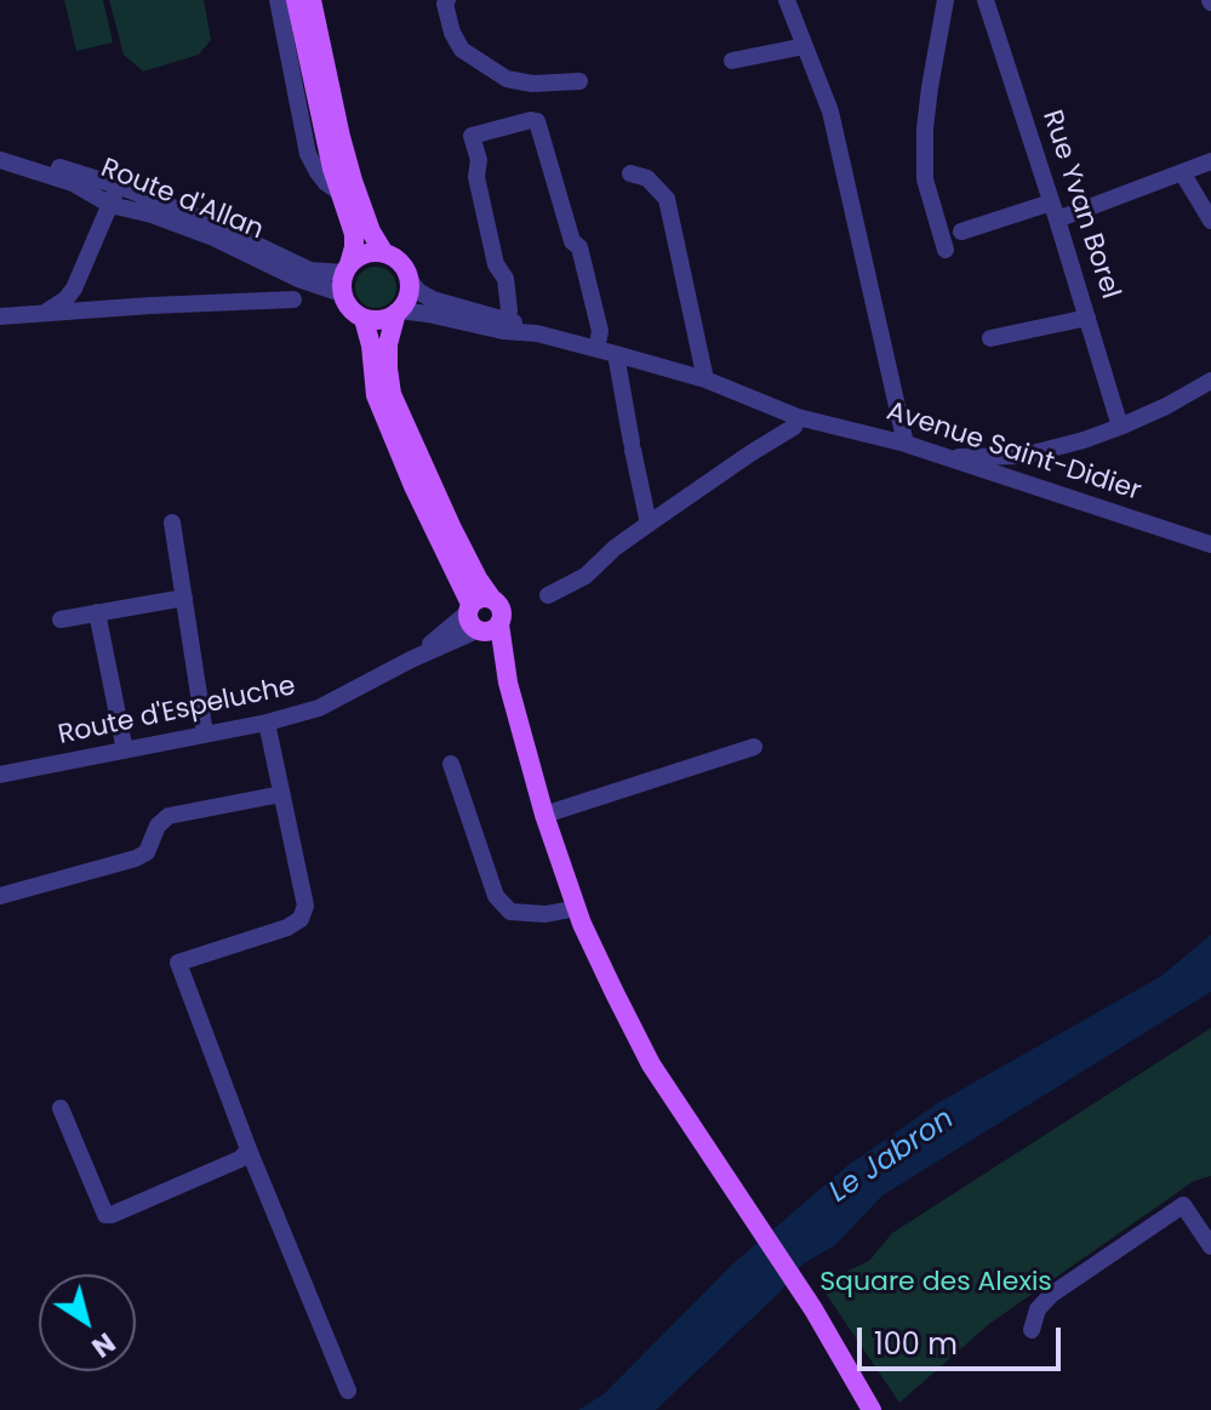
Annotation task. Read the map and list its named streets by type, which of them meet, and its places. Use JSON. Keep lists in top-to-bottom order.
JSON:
{
  "streets": {
    "street": [
      "Route d'Allan",
      "Rue Yvan Borel",
      "Avenue Saint-Didier",
      "Route d'Espeluche"
    ]
  },
  "water": ["Le Jabron"],
  "parks": ["Square des Alexis"],
  "scale_bar": "100 m",
  "north": "bottom right"
}
